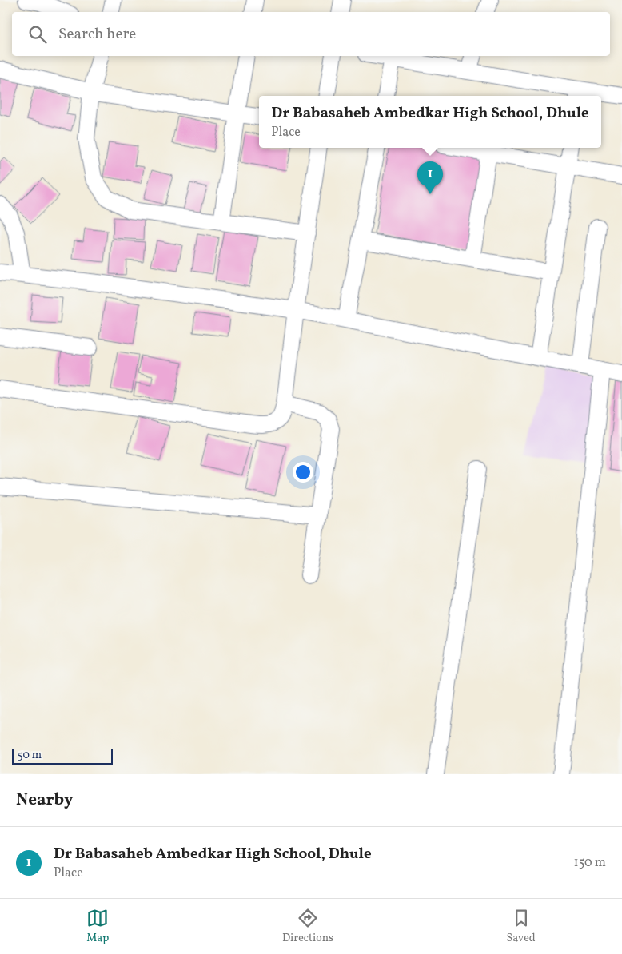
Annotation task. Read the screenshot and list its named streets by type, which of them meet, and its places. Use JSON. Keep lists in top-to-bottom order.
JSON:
{
  "scale_bar": "50 m",
  "page": {
    "search": "Search here",
    "popup": ["Dr Babasaheb Ambedkar High School, Dhule", "Place"],
    "pins": "1",
    "scale": "50 m",
    "heading": "Nearby",
    "list": [
      {
        "mark": "1",
        "name": "Dr Babasaheb Ambedkar High School, Dhule",
        "note": "Place",
        "value": "150 m"
      }
    ],
    "nav": ["Map", "Directions", "Saved"]
  }
}
